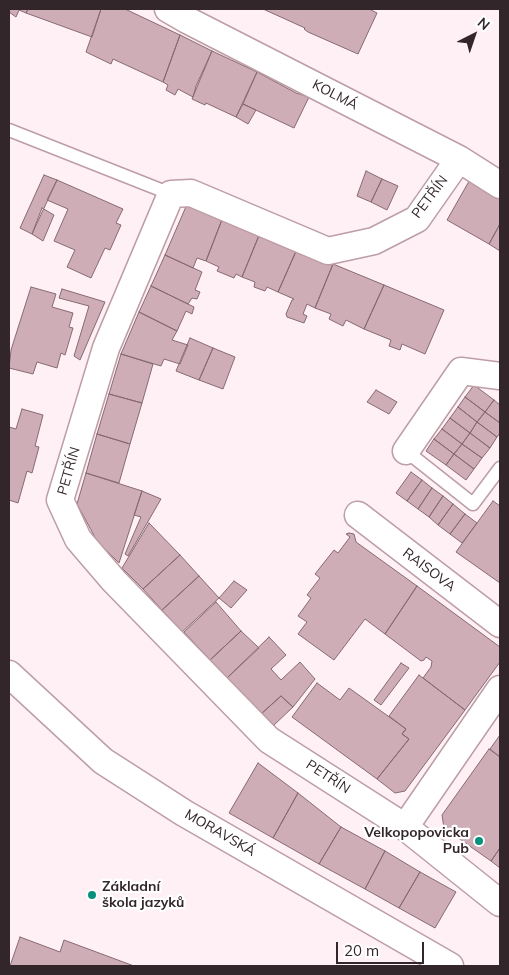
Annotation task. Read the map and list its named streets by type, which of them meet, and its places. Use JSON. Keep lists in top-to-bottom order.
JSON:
{
  "streets": {
    "street": [
      "KOLMÁ",
      "PETŘÍN",
      "RAISOVA",
      "MORAVSKÁ"
    ]
  },
  "crossings": [
    ["KOLMÁ", "PETŘÍN"]
  ],
  "places": ["Velkopopovicka Pub", "Základní škola jazyků"],
  "scale_bar": "20 m",
  "north": "top right"
}
